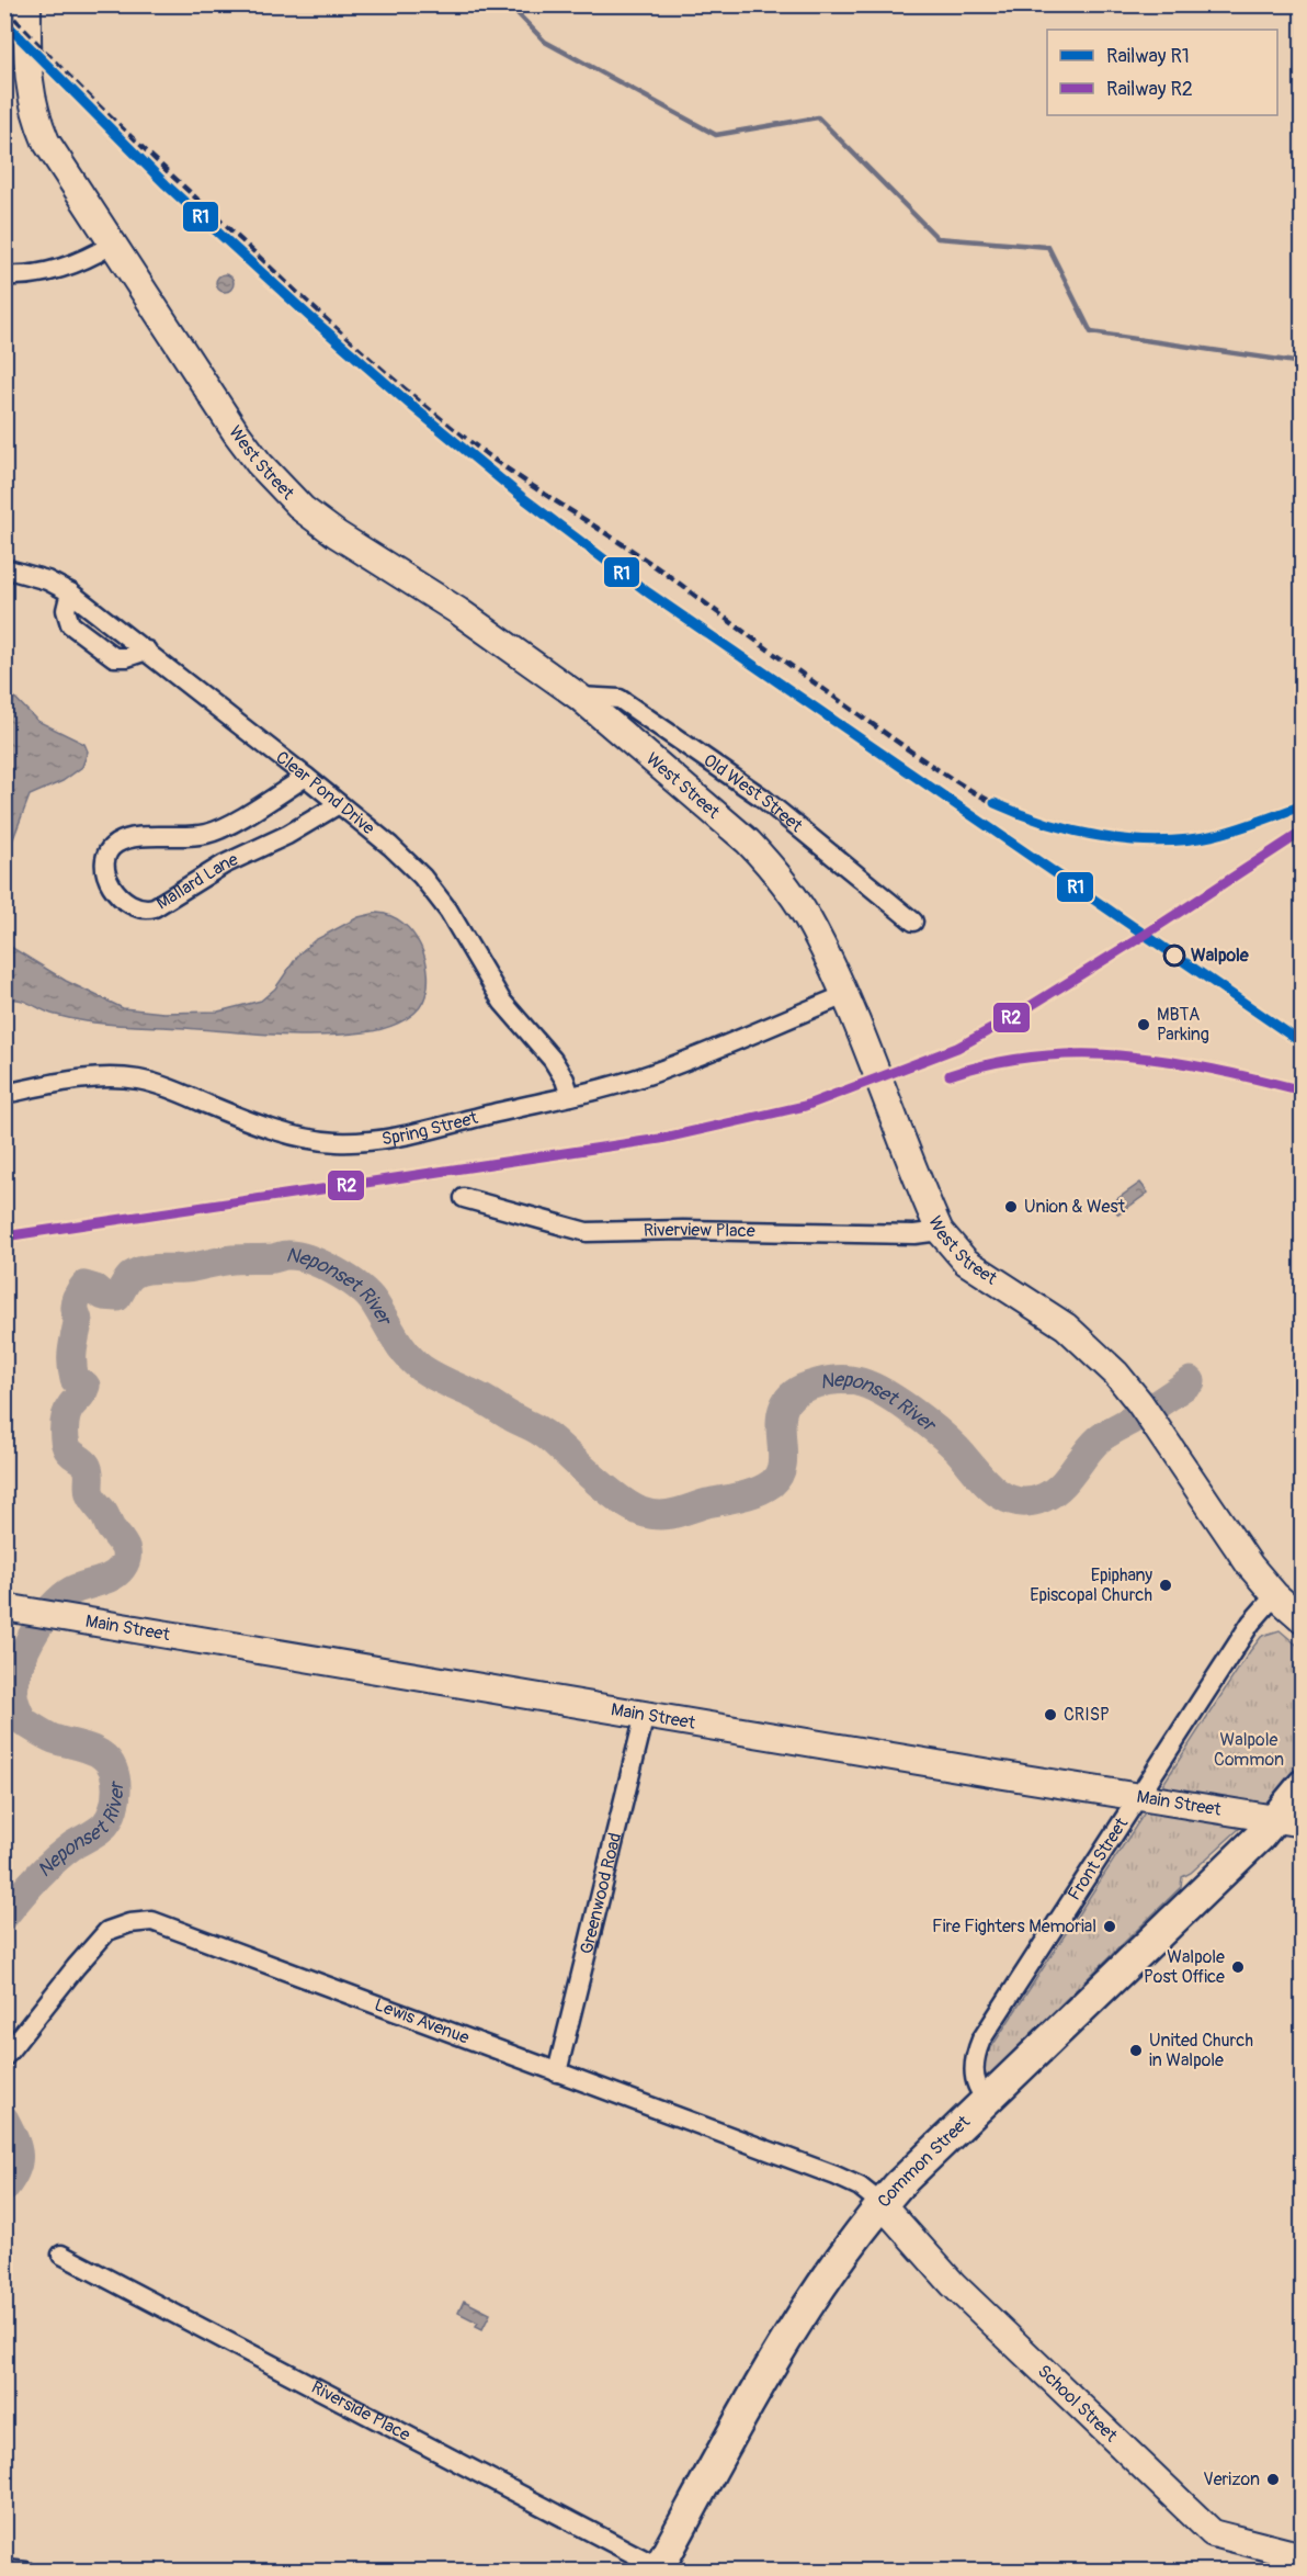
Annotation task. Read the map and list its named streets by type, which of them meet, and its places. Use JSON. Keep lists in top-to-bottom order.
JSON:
{
  "streets": {
    "main road": ["Common Street"],
    "street": [
      "West Street",
      "Clear Pond Drive",
      "Old West Street",
      "Mallard Lane",
      "Spring Street",
      "Riverview Place",
      "Main Street",
      "Front Street",
      "Greenwood Road",
      "Lewis Avenue",
      "School Street",
      "Riverside Place"
    ]
  },
  "crossings": [
    ["West Street", "Old West Street"],
    ["West Street", "Spring Street"],
    ["West Street", "Riverview Place"],
    ["West Street", "Front Street"],
    ["Clear Pond Drive", "Mallard Lane"],
    ["Clear Pond Drive", "Spring Street"],
    ["Main Street", "Front Street"],
    ["Main Street", "Greenwood Road"],
    ["Main Street", "Common Street"],
    ["Front Street", "Common Street"],
    ["Greenwood Road", "Lewis Avenue"],
    ["Lewis Avenue", "Common Street"],
    ["Lewis Avenue", "School Street"],
    ["Common Street", "School Street"],
    ["Common Street", "Riverside Place"]
  ],
  "water": ["Neponset River"],
  "parks": ["Walpole Common"],
  "places": [
    "Walpole",
    "MBTA Parking",
    "Union & West",
    "Epiphany Episcopal Church",
    "CRISP",
    "Fire Fighters Memorial",
    "Walpole Post Office",
    "United Church in Walpole",
    "Verizon"
  ],
  "lines": ["rail line R1", "rail line R2"],
  "legend": ["Railway R1", "Railway R2"]
}
